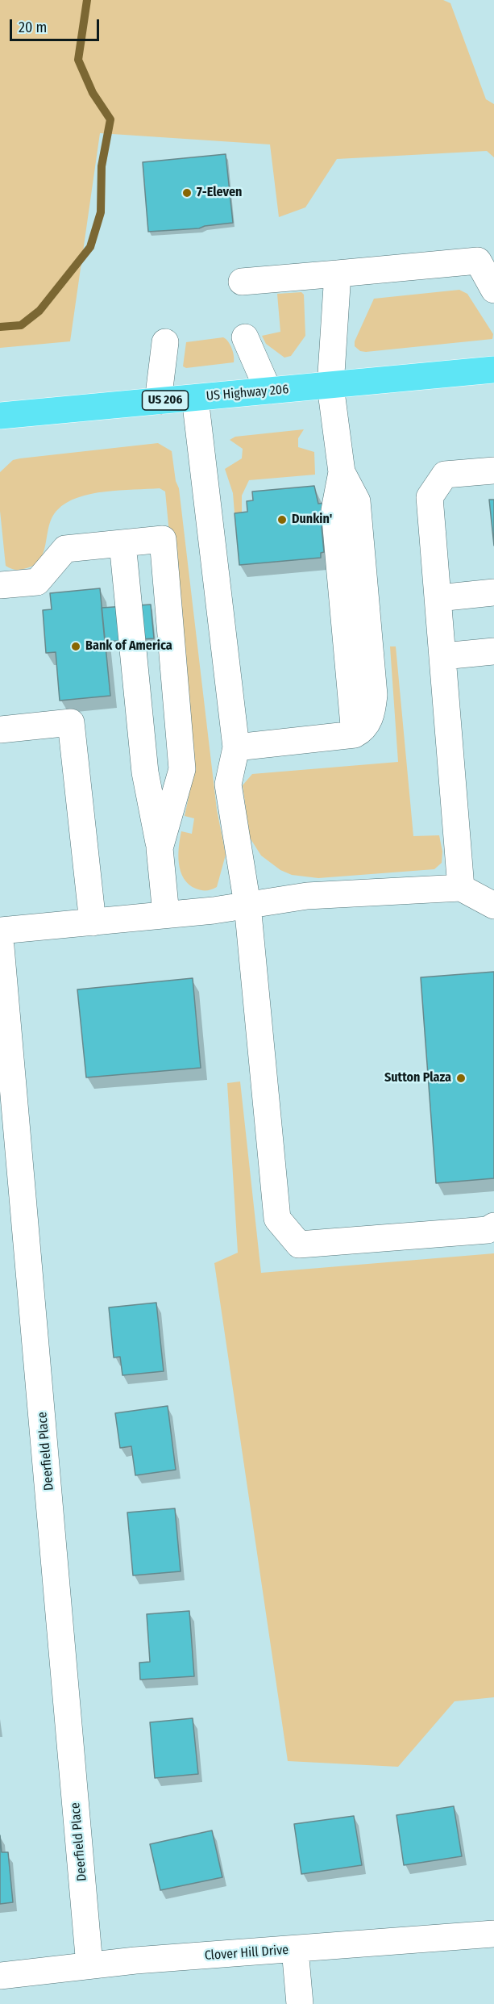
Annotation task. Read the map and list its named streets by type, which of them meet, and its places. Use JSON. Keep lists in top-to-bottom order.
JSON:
{
  "streets": {
    "highway": ["US Highway 206", "US 206"],
    "street": ["Deerfield Place", "Clover Hill Drive"]
  },
  "crossings": [
    ["Deerfield Place", "Clover Hill Drive"]
  ],
  "places": [
    "7-Eleven",
    "Dunkin'",
    "Bank of America",
    "Sutton Plaza"
  ],
  "scale_bar": "20 m"
}
